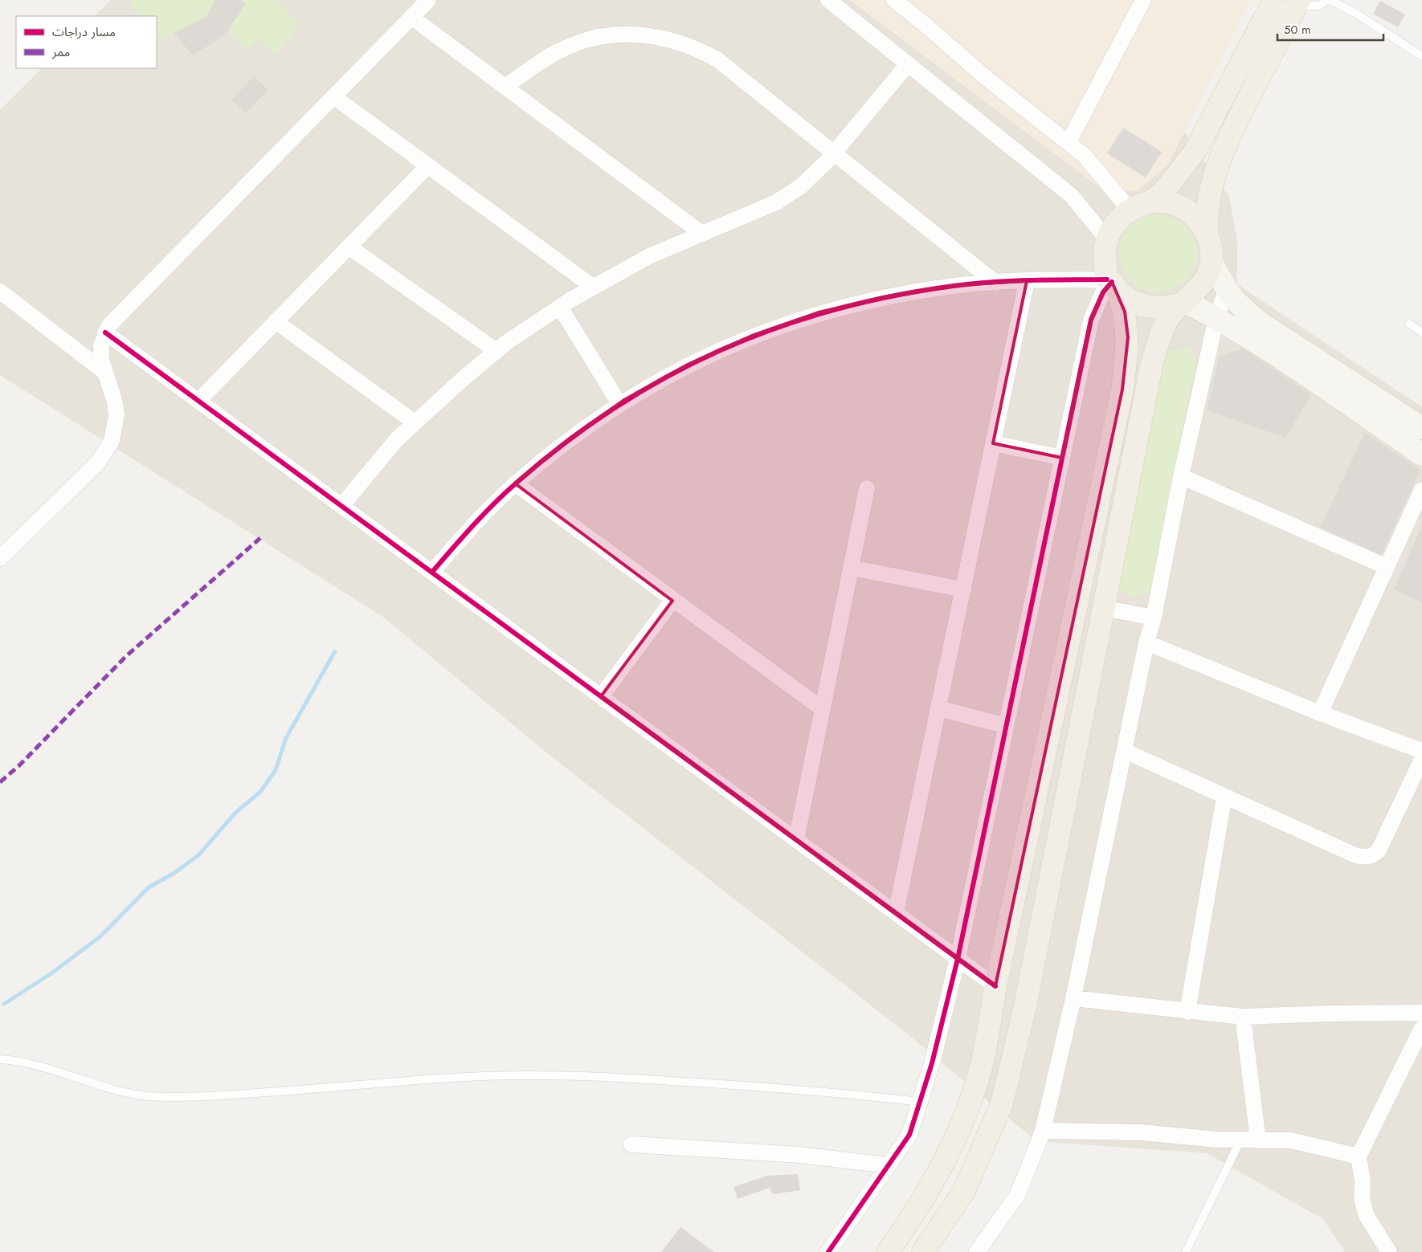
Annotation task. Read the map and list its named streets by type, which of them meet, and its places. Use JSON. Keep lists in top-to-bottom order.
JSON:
{
  "legend": ["مسار دراجات", "ممر"],
  "scale_bar": "50 m"
}
